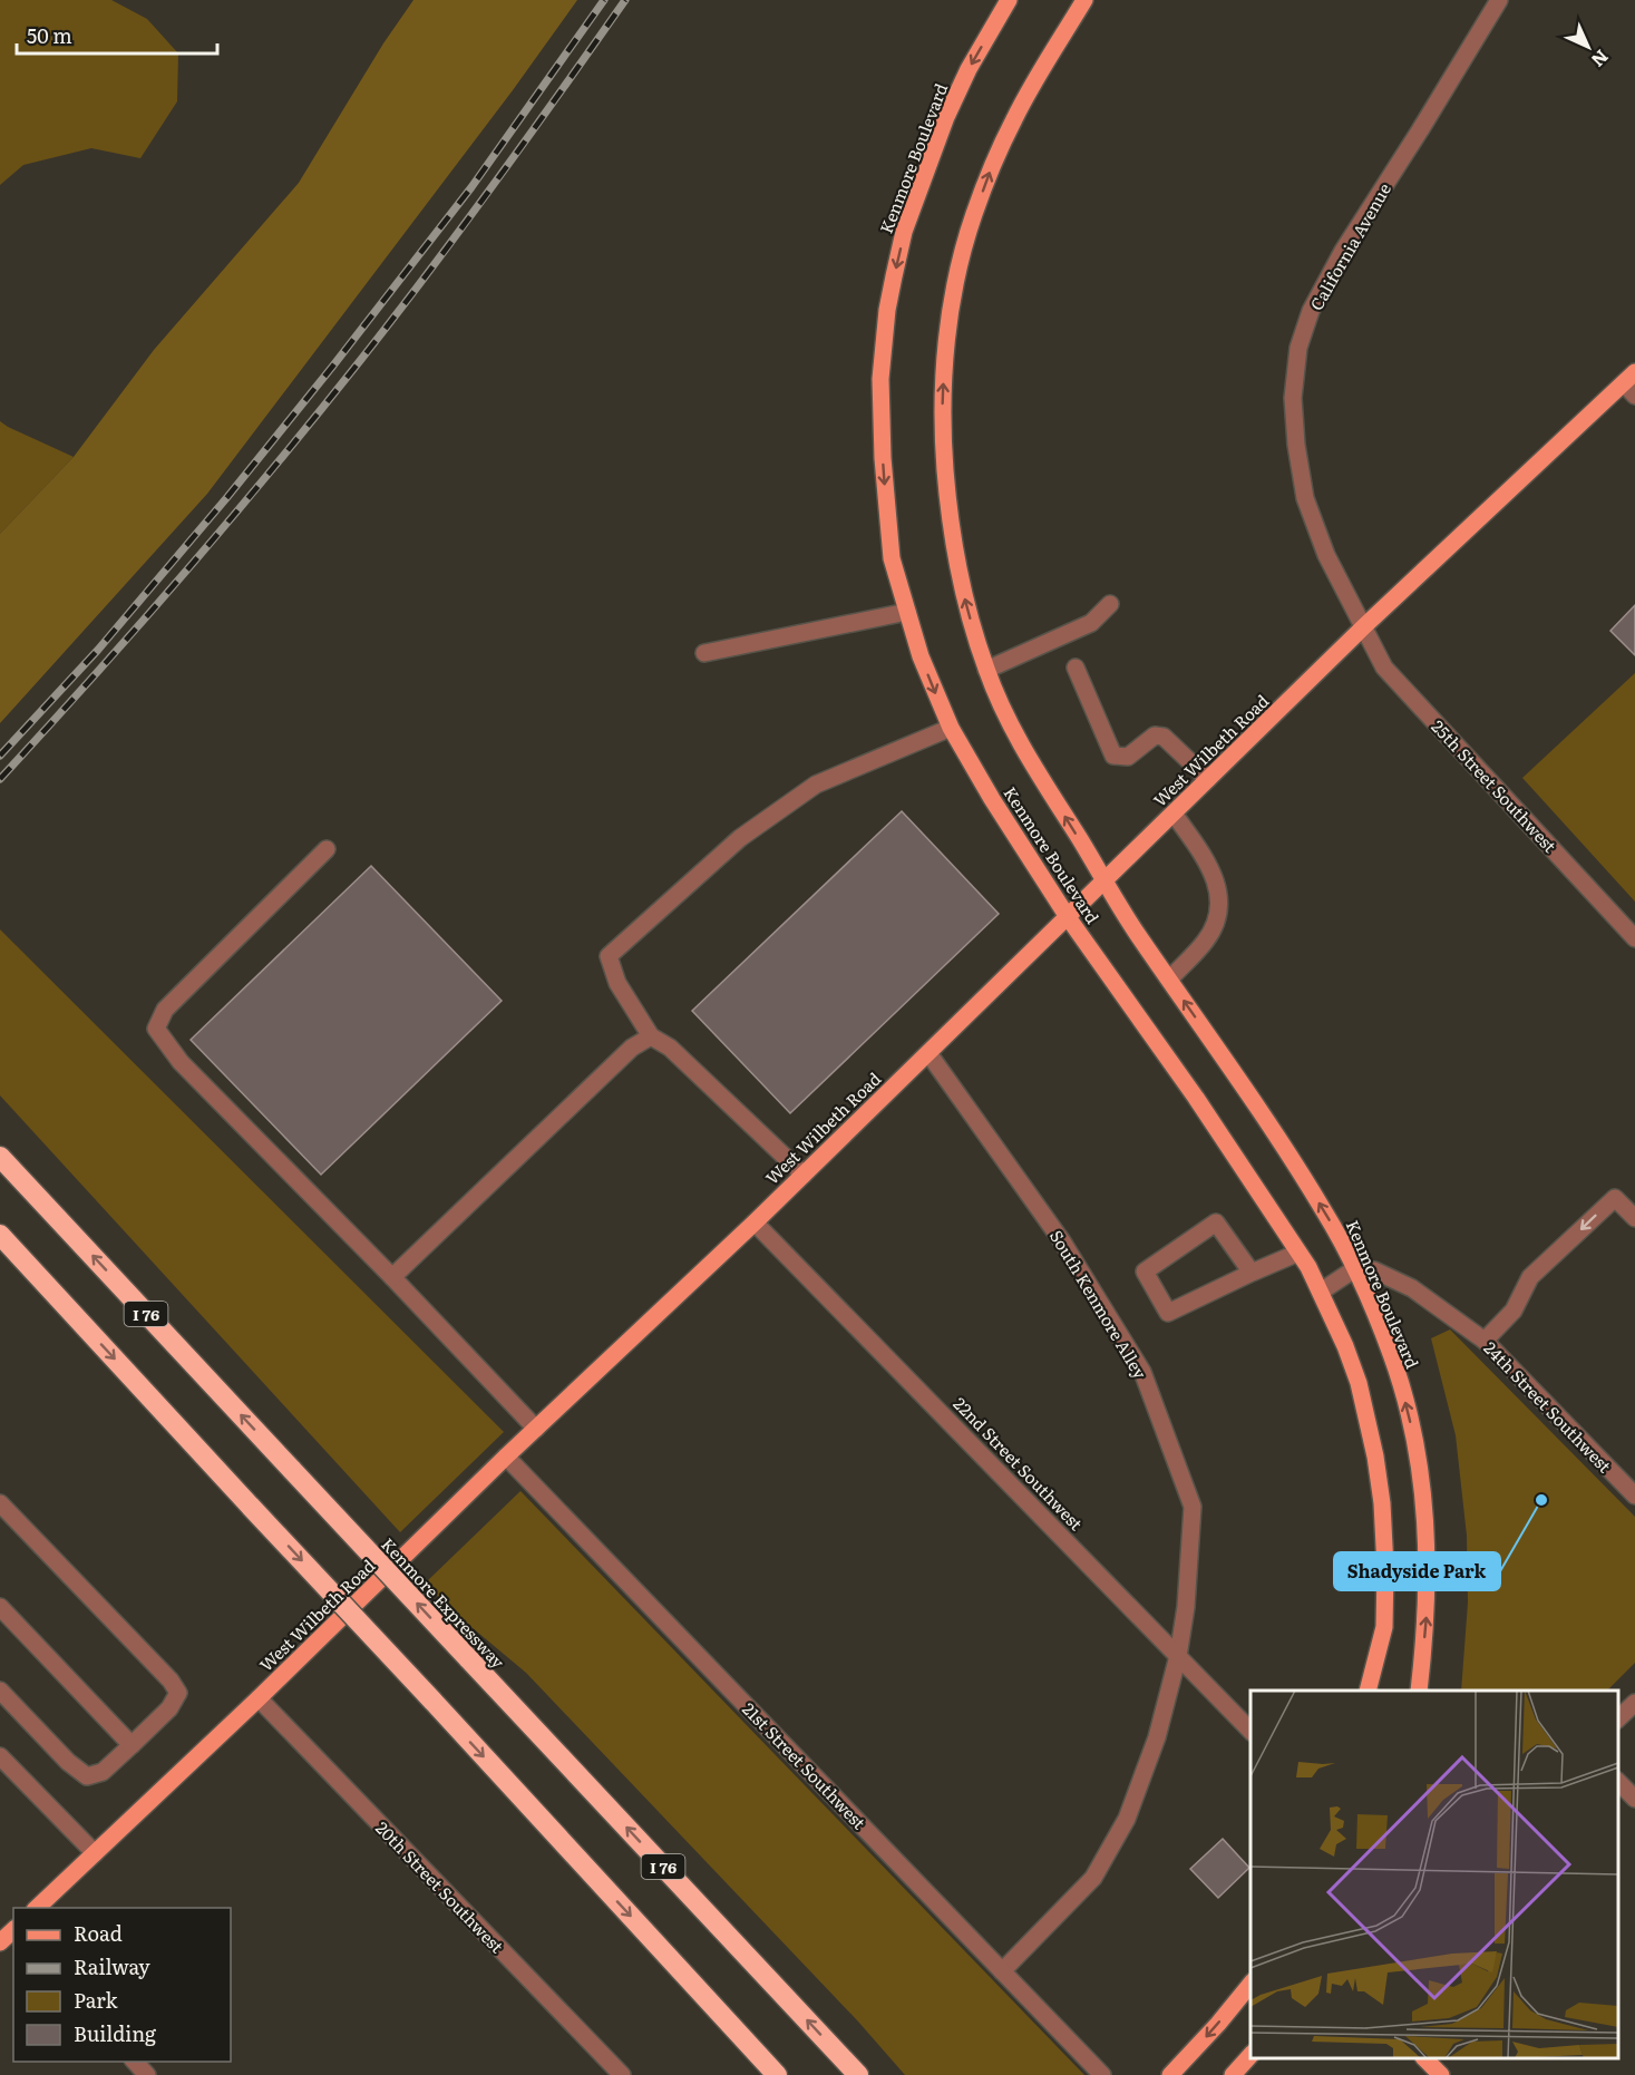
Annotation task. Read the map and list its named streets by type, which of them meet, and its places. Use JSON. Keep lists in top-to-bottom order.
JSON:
{
  "streets": {
    "highway": ["I 76", "Kenmore Expressway"],
    "main road": ["Kenmore Boulevard", "West Wilbeth Road"],
    "street": [
      "California Avenue",
      "25th Street Southwest",
      "South Kenmore Alley",
      "24th Street Southwest",
      "22nd Street Southwest",
      "21st Street Southwest",
      "20th Street Southwest"
    ]
  },
  "crossings": [
    ["Kenmore Boulevard", "West Wilbeth Road"],
    ["Kenmore Boulevard", "24th Street Southwest"],
    ["California Avenue", "West Wilbeth Road"],
    ["California Avenue", "25th Street Southwest"],
    ["West Wilbeth Road", "25th Street Southwest"],
    ["West Wilbeth Road", "South Kenmore Alley"],
    ["West Wilbeth Road", "22nd Street Southwest"],
    ["West Wilbeth Road", "21st Street Southwest"],
    ["West Wilbeth Road", "20th Street Southwest"],
    ["South Kenmore Alley", "22nd Street Southwest"],
    ["South Kenmore Alley", "21st Street Southwest"]
  ],
  "places": ["Shadyside Park"],
  "legend": [
    "Road",
    "Railway",
    "Park",
    "Building"
  ],
  "scale_bar": "50 m",
  "north": "bottom right"
}
